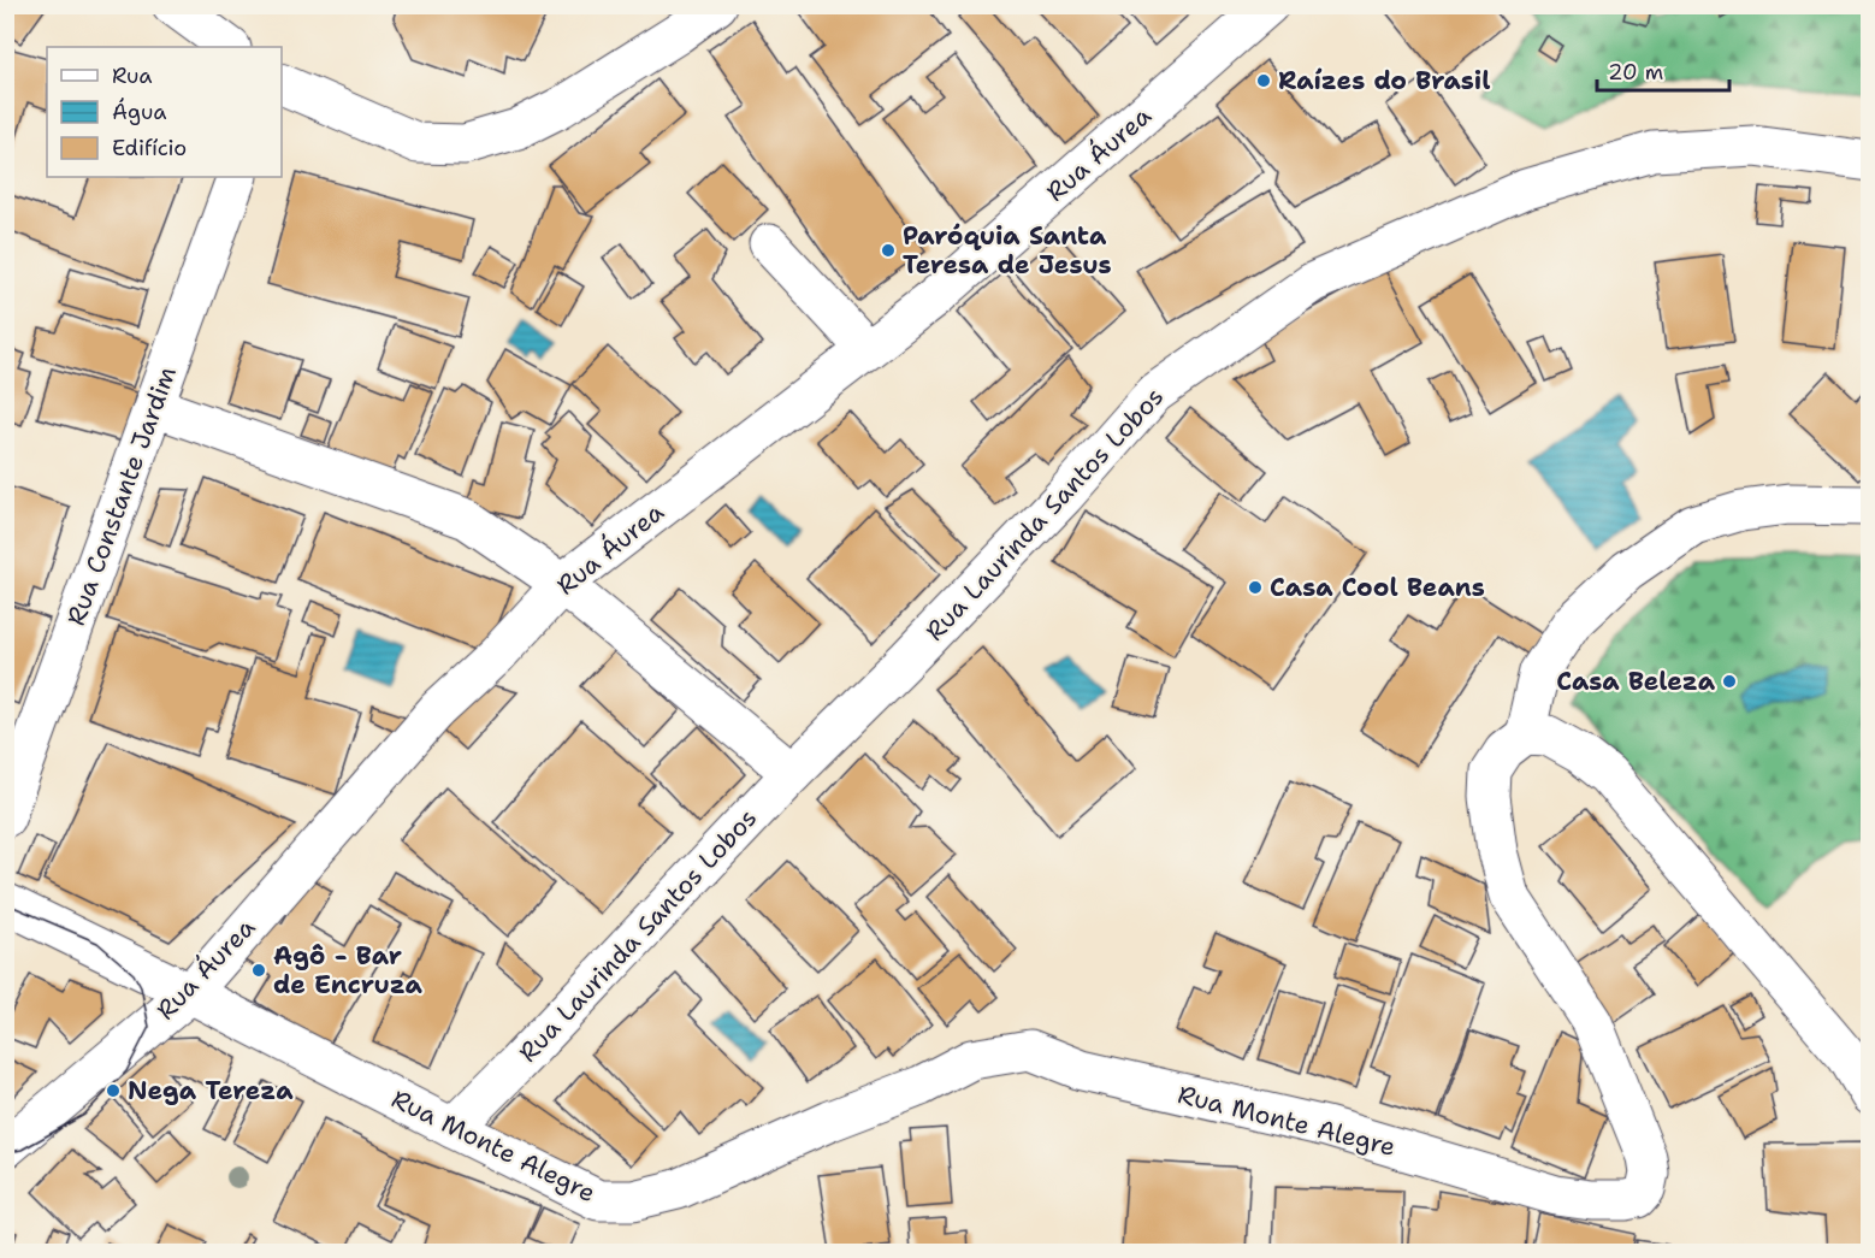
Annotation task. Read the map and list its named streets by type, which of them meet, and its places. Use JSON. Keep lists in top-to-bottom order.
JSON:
{
  "streets": {
    "street": [
      "Rua Áurea",
      "Rua Constante Jardim",
      "Rua Laurinda Santos Lobos",
      "Rua Monte Alegre"
    ]
  },
  "crossings": [
    ["Rua Áurea", "Rua Monte Alegre"],
    ["Rua Laurinda Santos Lobos", "Rua Monte Alegre"]
  ],
  "places": [
    "Raízes do Brasil",
    "Paróquia Santa Teresa de Jesus",
    "Casa Cool Beans",
    "Casa Beleza",
    "Agô - Bar de Encruza",
    "Nega Tereza"
  ],
  "legend": ["Rua", "Água", "Edifício"],
  "scale_bar": "20 m"
}
